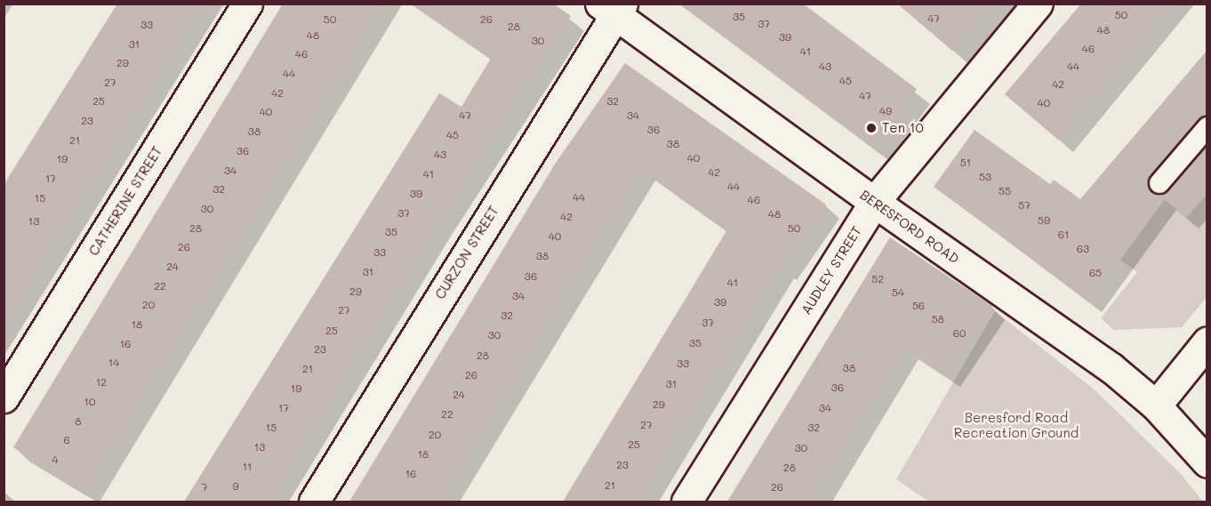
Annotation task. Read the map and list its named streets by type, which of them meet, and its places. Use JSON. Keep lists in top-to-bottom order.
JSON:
{
  "streets": {
    "street": [
      "CATHERINE STREET",
      "BERESFORD ROAD",
      "CURZON STREET",
      "AUDLEY STREET"
    ]
  },
  "crossings": [
    ["BERESFORD ROAD", "CURZON STREET"],
    ["BERESFORD ROAD", "AUDLEY STREET"]
  ],
  "parks": ["Beresford Road Recreation Ground"],
  "places": ["Ten 10"],
  "house_numbers": [
    "50",
    "35",
    "47",
    "50",
    "26",
    "37",
    "33",
    "28",
    "48",
    "48",
    "39",
    "30",
    "31",
    "46",
    "41",
    "46",
    "29",
    "43",
    "44",
    "44",
    "45",
    "27",
    "42",
    "42",
    "47",
    "25",
    "32",
    "40",
    "49",
    "40",
    "47",
    "34",
    "23",
    "36",
    "38",
    "45",
    "21",
    "38",
    "36",
    "43",
    "40",
    "19",
    "51",
    "34",
    "42",
    "41",
    "53",
    "17",
    "44",
    "32",
    "55",
    "39",
    "44",
    "15",
    "46",
    "57",
    "30",
    "37",
    "48",
    "42",
    "59",
    "13",
    "28",
    "50",
    "35",
    "61",
    "40",
    "26",
    "63",
    "33",
    "38",
    "24",
    "31",
    "65",
    "36",
    "52",
    "41",
    "22",
    "29",
    "54",
    "34",
    "39",
    "20",
    "56",
    "27",
    "32",
    "58",
    "37",
    "18",
    "25",
    "60",
    "30",
    "35",
    "16",
    "23",
    "28",
    "14",
    "33",
    "38",
    "21",
    "26",
    "12",
    "31",
    "36",
    "19",
    "24",
    "10",
    "29",
    "17",
    "34",
    "22",
    "8",
    "27",
    "15",
    "32",
    "20",
    "6",
    "25",
    "13",
    "30",
    "18",
    "4",
    "23",
    "11",
    "28",
    "16",
    "21",
    "9",
    "7",
    "26"
  ]
}
